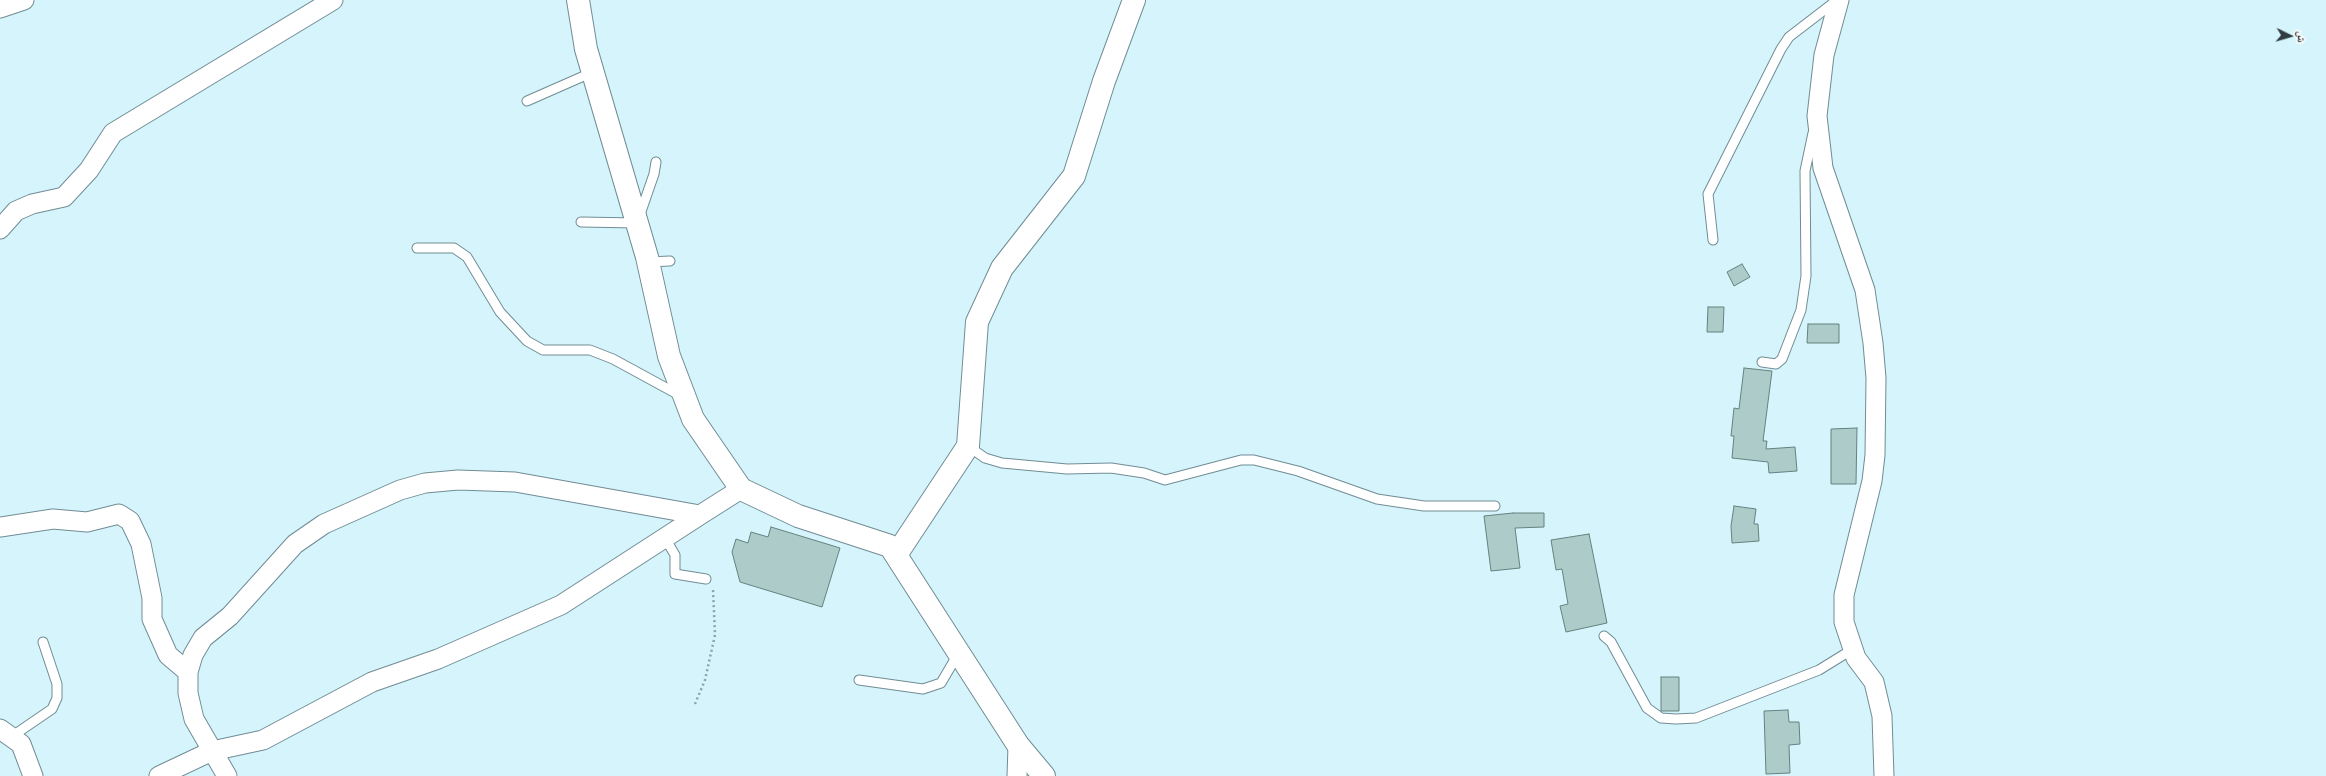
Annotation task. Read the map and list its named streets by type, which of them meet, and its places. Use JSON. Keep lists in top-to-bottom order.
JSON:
{
  "north": "right"
}
